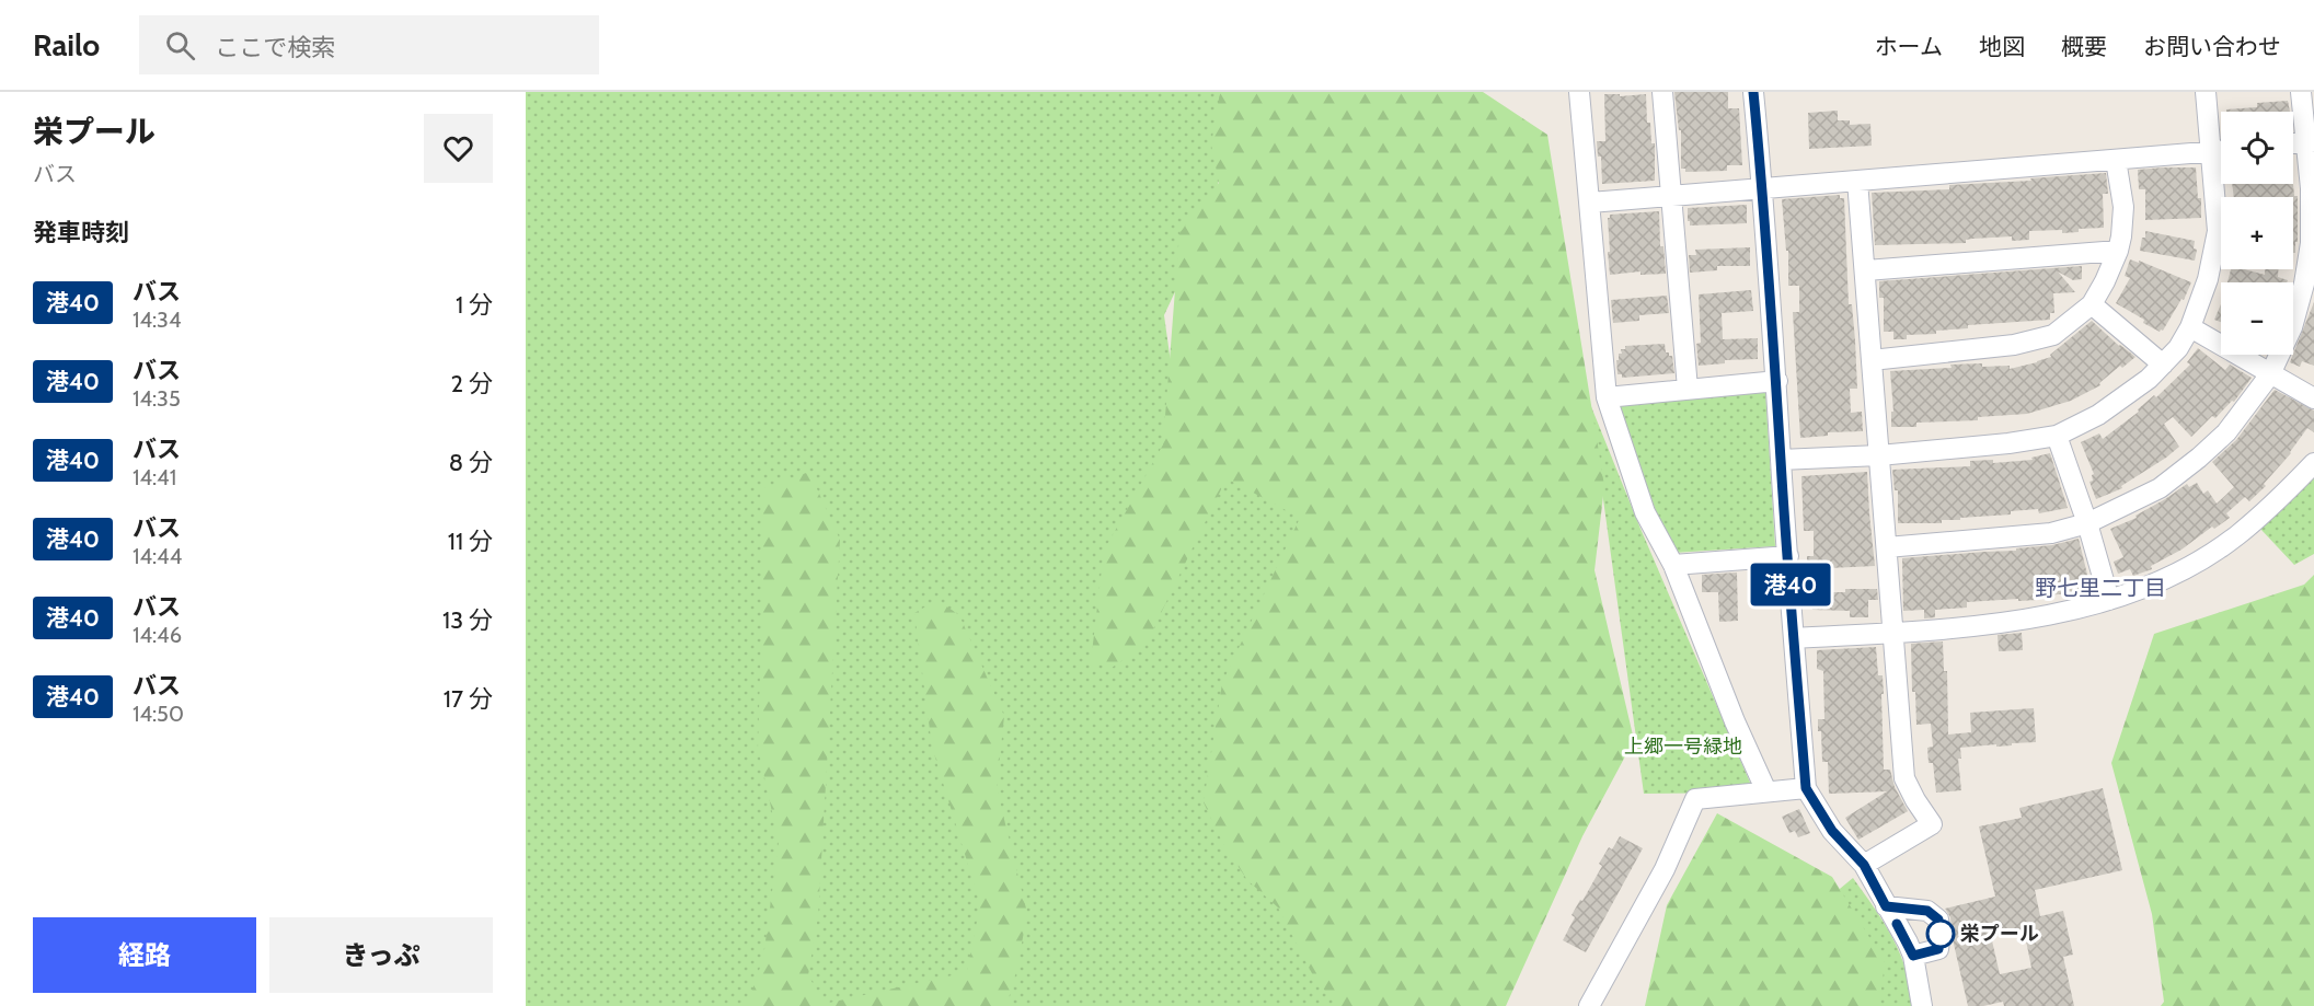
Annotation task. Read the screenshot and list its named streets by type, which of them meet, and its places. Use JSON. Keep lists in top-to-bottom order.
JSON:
{
  "districts": ["野七里二丁目"],
  "parks": ["上郷一号緑地"],
  "places": ["栄プール"],
  "lines": ["bus line 港40"],
  "page": {
    "header": "Railo",
    "search": "ここで検索",
    "nav": [
      "ホーム",
      "地図",
      "概要",
      "お問い合わせ"
    ],
    "heading": [
      ["栄プール", "バス"],
      "発車時刻"
    ],
    "on_map": "港40",
    "map_buttons": ["+", "−"],
    "list": [
      {
        "mark": "港40",
        "name": "バス",
        "note": "14:34",
        "value": "1 分"
      },
      {
        "mark": "港40",
        "name": "バス",
        "note": "14:35",
        "value": "2 分"
      },
      {
        "mark": "港40",
        "name": "バス",
        "note": "14:41",
        "value": "8 分"
      },
      {
        "mark": "港40",
        "name": "バス",
        "note": "14:44",
        "value": "11 分"
      },
      {
        "mark": "港40",
        "name": "バス",
        "note": "14:46",
        "value": "13 分"
      },
      {
        "mark": "港40",
        "name": "バス",
        "note": "14:50",
        "value": "17 分"
      }
    ],
    "buttons": ["経路", "きっぷ"]
  }
}
